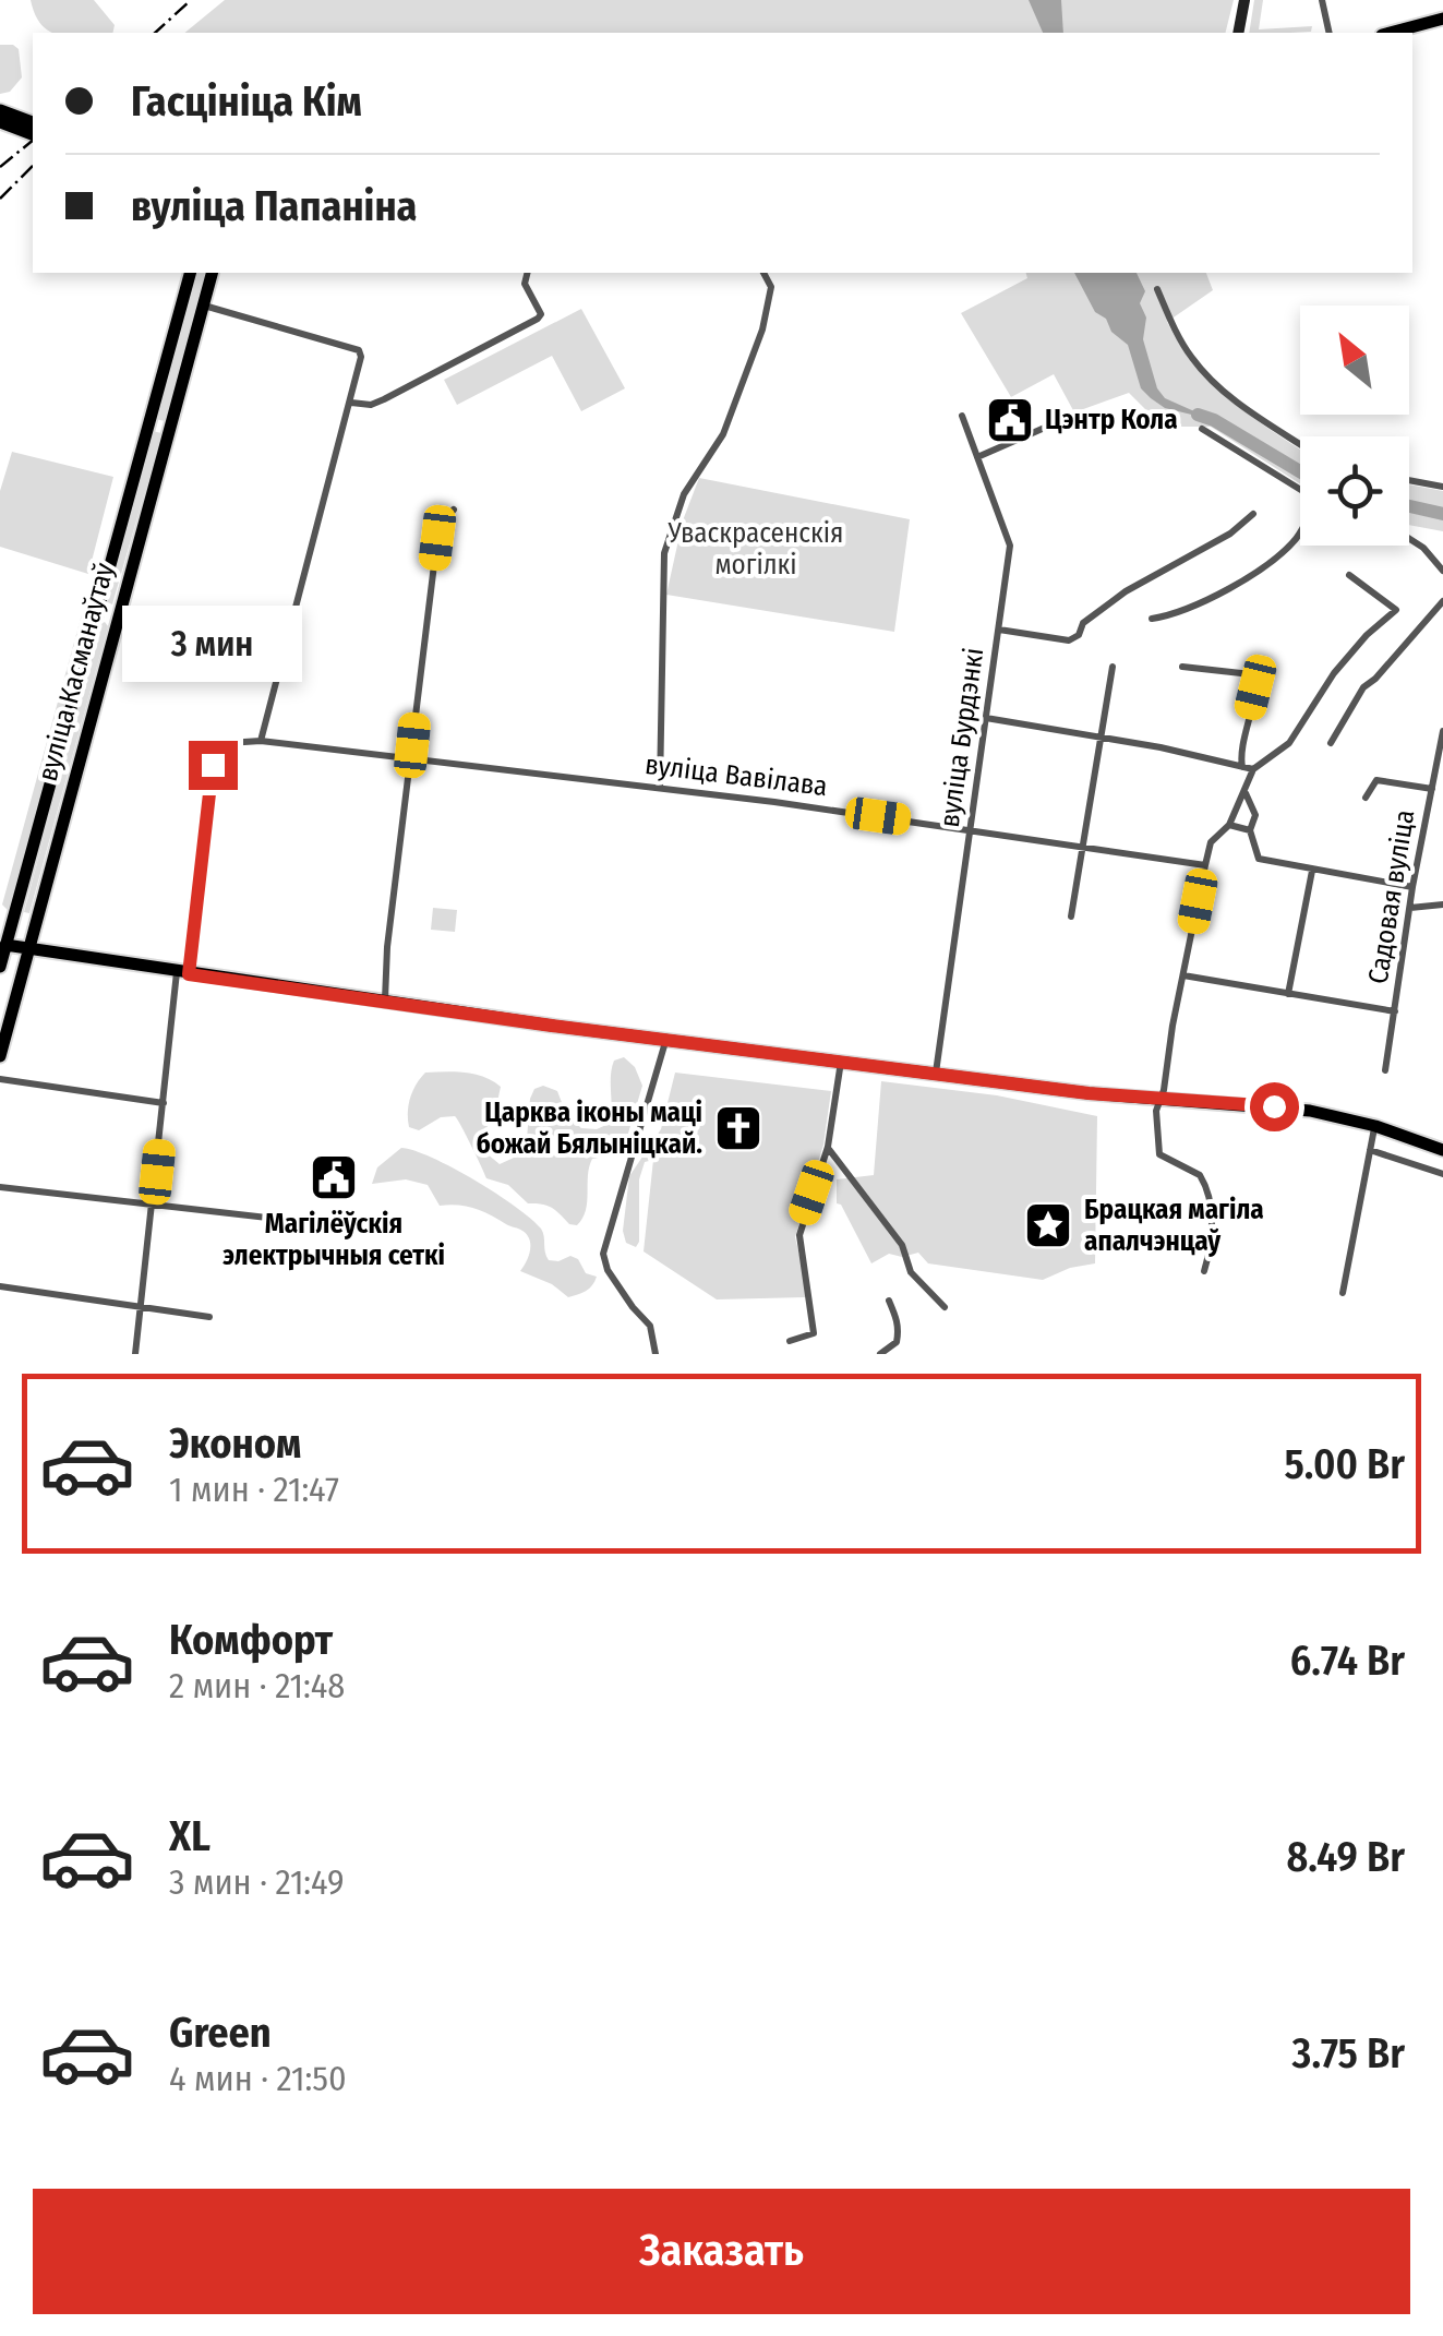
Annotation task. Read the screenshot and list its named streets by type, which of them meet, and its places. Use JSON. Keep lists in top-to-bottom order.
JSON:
{
  "streets": {
    "main road": ["вуліца Касманаўтаў"],
    "street": ["вуліца Бурдэнкі", "вуліца Вавілава", "Садовая вуліца"]
  },
  "crossings": [
    ["вуліца Бурдэнкі", "вуліца Вавілава"]
  ],
  "parks": ["Уваскрасенскія могілкі"],
  "places": {
    "public building": ["Цэнтр Кола", "Магілёўскія электрычныя сеткі"],
    "church": ["Царква іконы маці божай Бялыніцкай."],
    "place": ["Брацкая магіла апалчэнцаў"]
  },
  "north": "top left",
  "page": {
    "banner": ["Гасцініца Кім", "вуліца Папаніна"],
    "bubble": "3 мин",
    "list": [
      {
        "name": "Эконом",
        "note": "1 мин · 21:47",
        "value": "5.00 Br"
      },
      {
        "name": "Комфорт",
        "note": "2 мин · 21:48",
        "value": "6.74 Br"
      },
      {
        "name": "XL",
        "note": "3 мин · 21:49",
        "value": "8.49 Br"
      },
      {
        "name": "Green",
        "note": "4 мин · 21:50",
        "value": "3.75 Br"
      }
    ],
    "buttons": "Заказать"
  }
}
